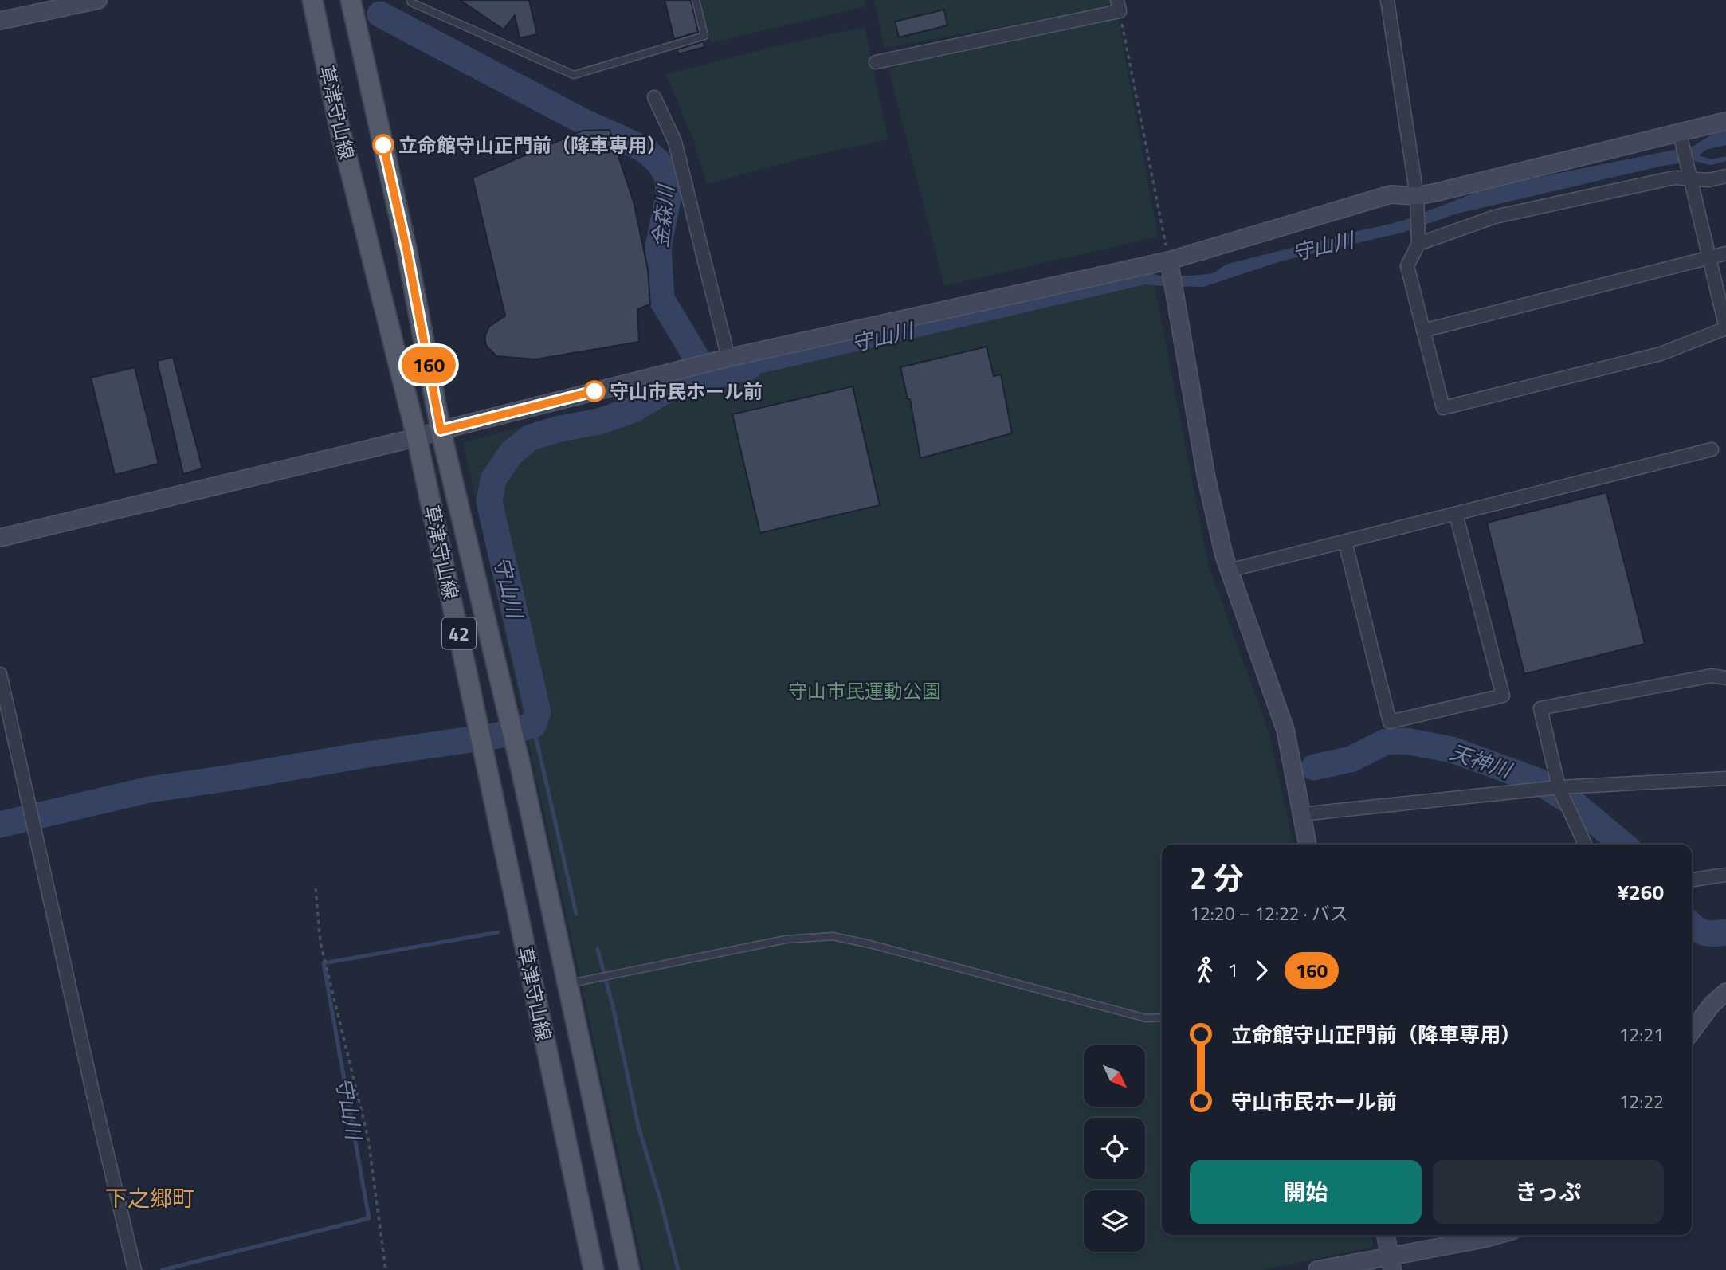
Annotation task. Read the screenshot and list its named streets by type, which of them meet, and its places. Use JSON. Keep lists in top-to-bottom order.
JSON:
{
  "streets": {
    "main road": ["草津守山線", "42"]
  },
  "districts": ["下之郷町"],
  "water": ["金森川", "守山川", "天神川"],
  "parks": ["守山市民運動公園"],
  "places": ["立命館守山正門前（降車専用）", "守山市民ホール前"],
  "lines": ["bus line 160"],
  "north": "bottom right",
  "page": {
    "on_map": "160",
    "heading": ["2 分", "12:20 – 12:22 · バス", "¥260"],
    "legs": ["1", "160"],
    "list": [
      {
        "name": "立命館守山正門前（降車専用）",
        "value": "12:21"
      },
      {
        "name": "守山市民ホール前",
        "value": "12:22"
      }
    ],
    "buttons": ["開始", "きっぷ"]
  }
}
